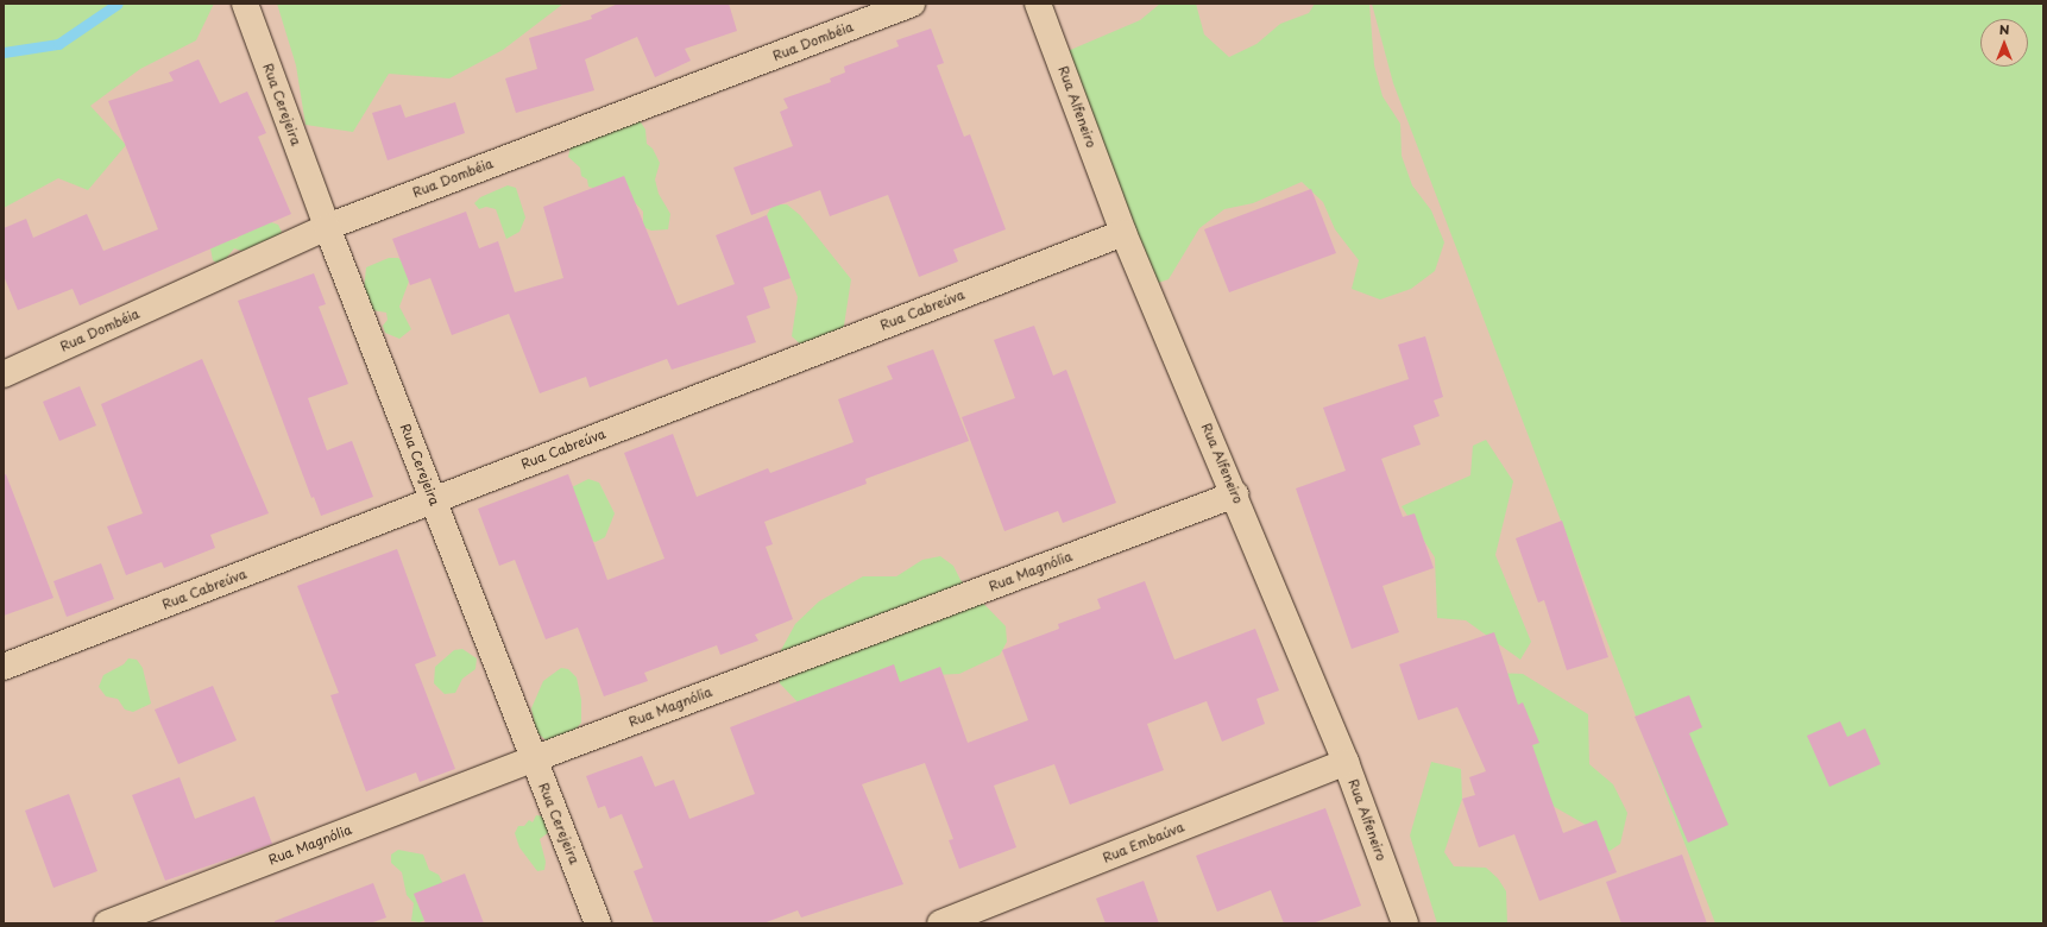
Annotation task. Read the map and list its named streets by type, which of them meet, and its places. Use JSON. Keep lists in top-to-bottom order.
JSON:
{
  "streets": {
    "street": [
      "Rua Dombéia",
      "Rua Cerejeira",
      "Rua Alfeneiro",
      "Rua Cabreúva",
      "Rua Magnólia",
      "Rua Embaúva"
    ]
  },
  "crossings": [
    ["Rua Dombéia", "Rua Cerejeira"],
    ["Rua Cerejeira", "Rua Cabreúva"],
    ["Rua Cerejeira", "Rua Magnólia"],
    ["Rua Alfeneiro", "Rua Cabreúva"],
    ["Rua Alfeneiro", "Rua Magnólia"],
    ["Rua Alfeneiro", "Rua Embaúva"]
  ],
  "north": "top"
}
